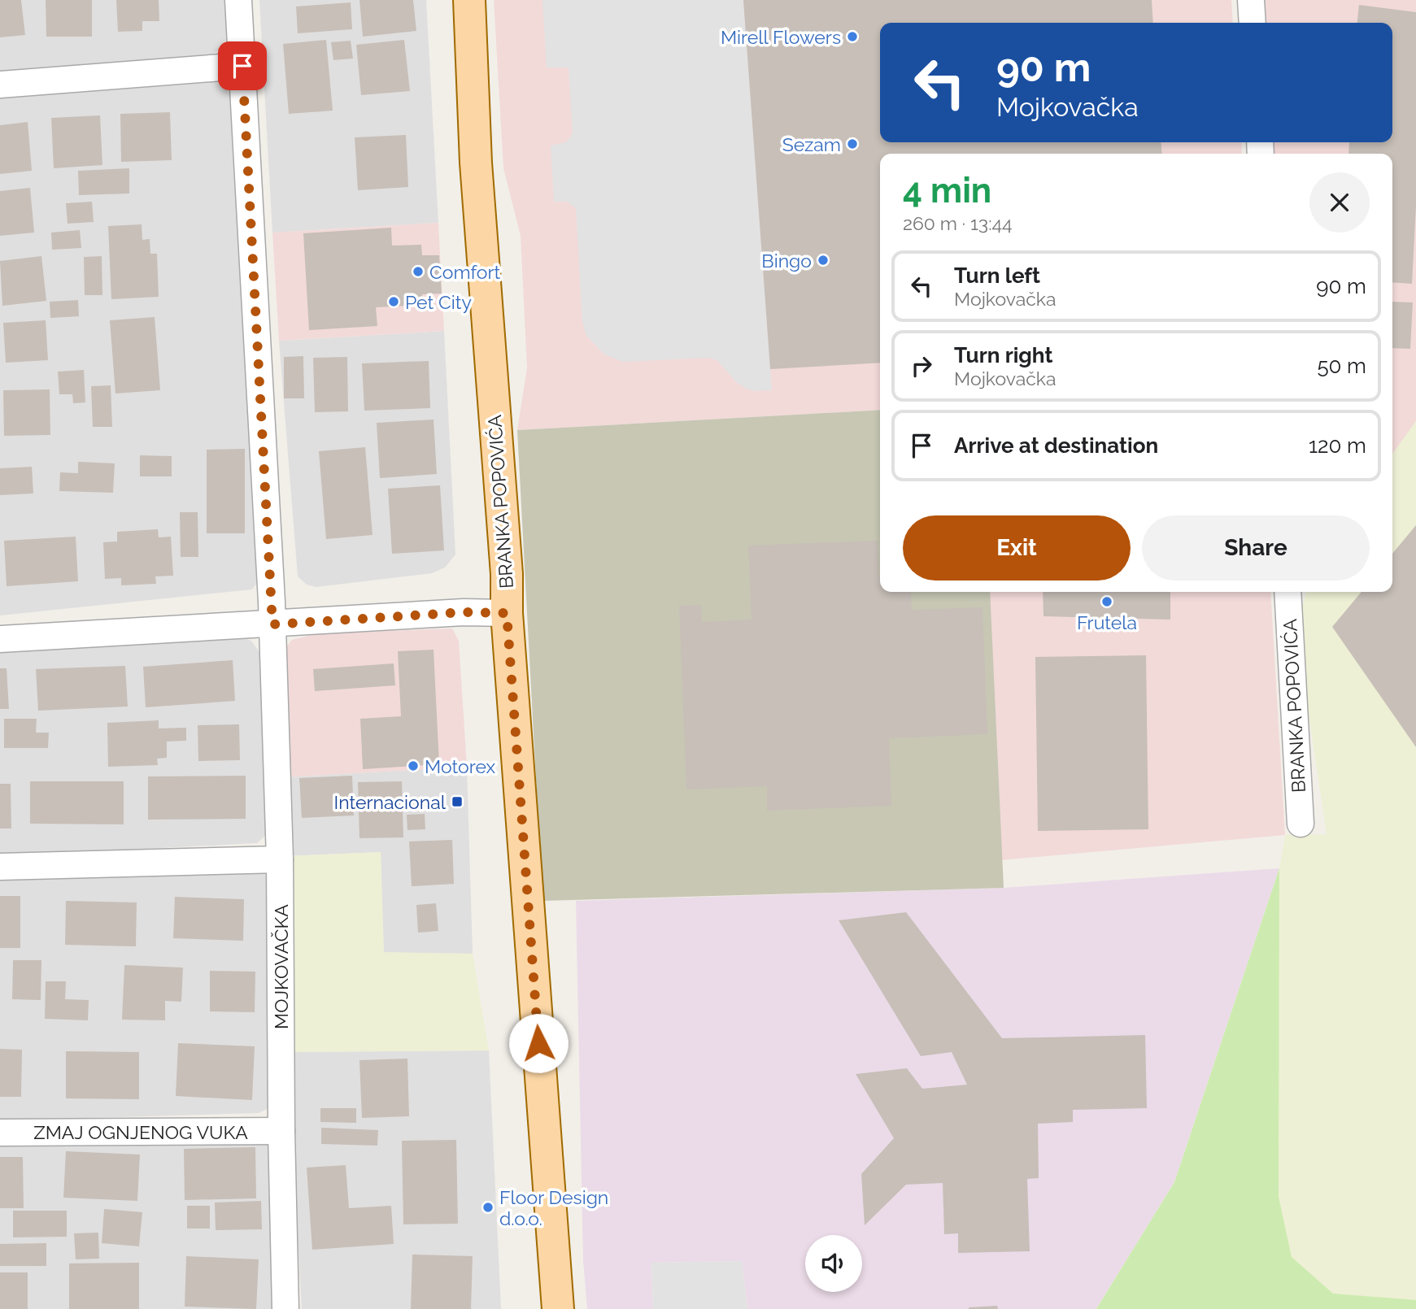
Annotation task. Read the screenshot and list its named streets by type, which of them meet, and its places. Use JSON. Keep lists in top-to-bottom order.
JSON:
{
  "streets": {
    "main road": ["BRANKA POPOVIĆA"],
    "street": ["MOJKOVAČKA", "ZMAJ OGNJENOG VUKA"]
  },
  "crossings": [
    ["MOJKOVAČKA", "ZMAJ OGNJENOG VUKA"]
  ],
  "places": {
    "other": [
      "Mirell Flowers",
      "Sezam",
      "Bingo",
      "Comfort",
      "Pet City",
      "Frutela",
      "Motorex",
      "Floor Design d.o.o."
    ],
    "transit": ["Internacional"]
  },
  "page": {
    "turn": ["90 m", "Mojkovačka"],
    "heading": ["4 min", "260 m · 13:44"],
    "list": [
      {
        "name": "Turn left",
        "note": "Mojkovačka",
        "value": "90 m"
      },
      {
        "name": "Turn right",
        "note": "Mojkovačka",
        "value": "50 m"
      },
      {
        "name": "Arrive at destination",
        "value": "120 m"
      }
    ],
    "buttons": ["Exit", "Share"]
  }
}
